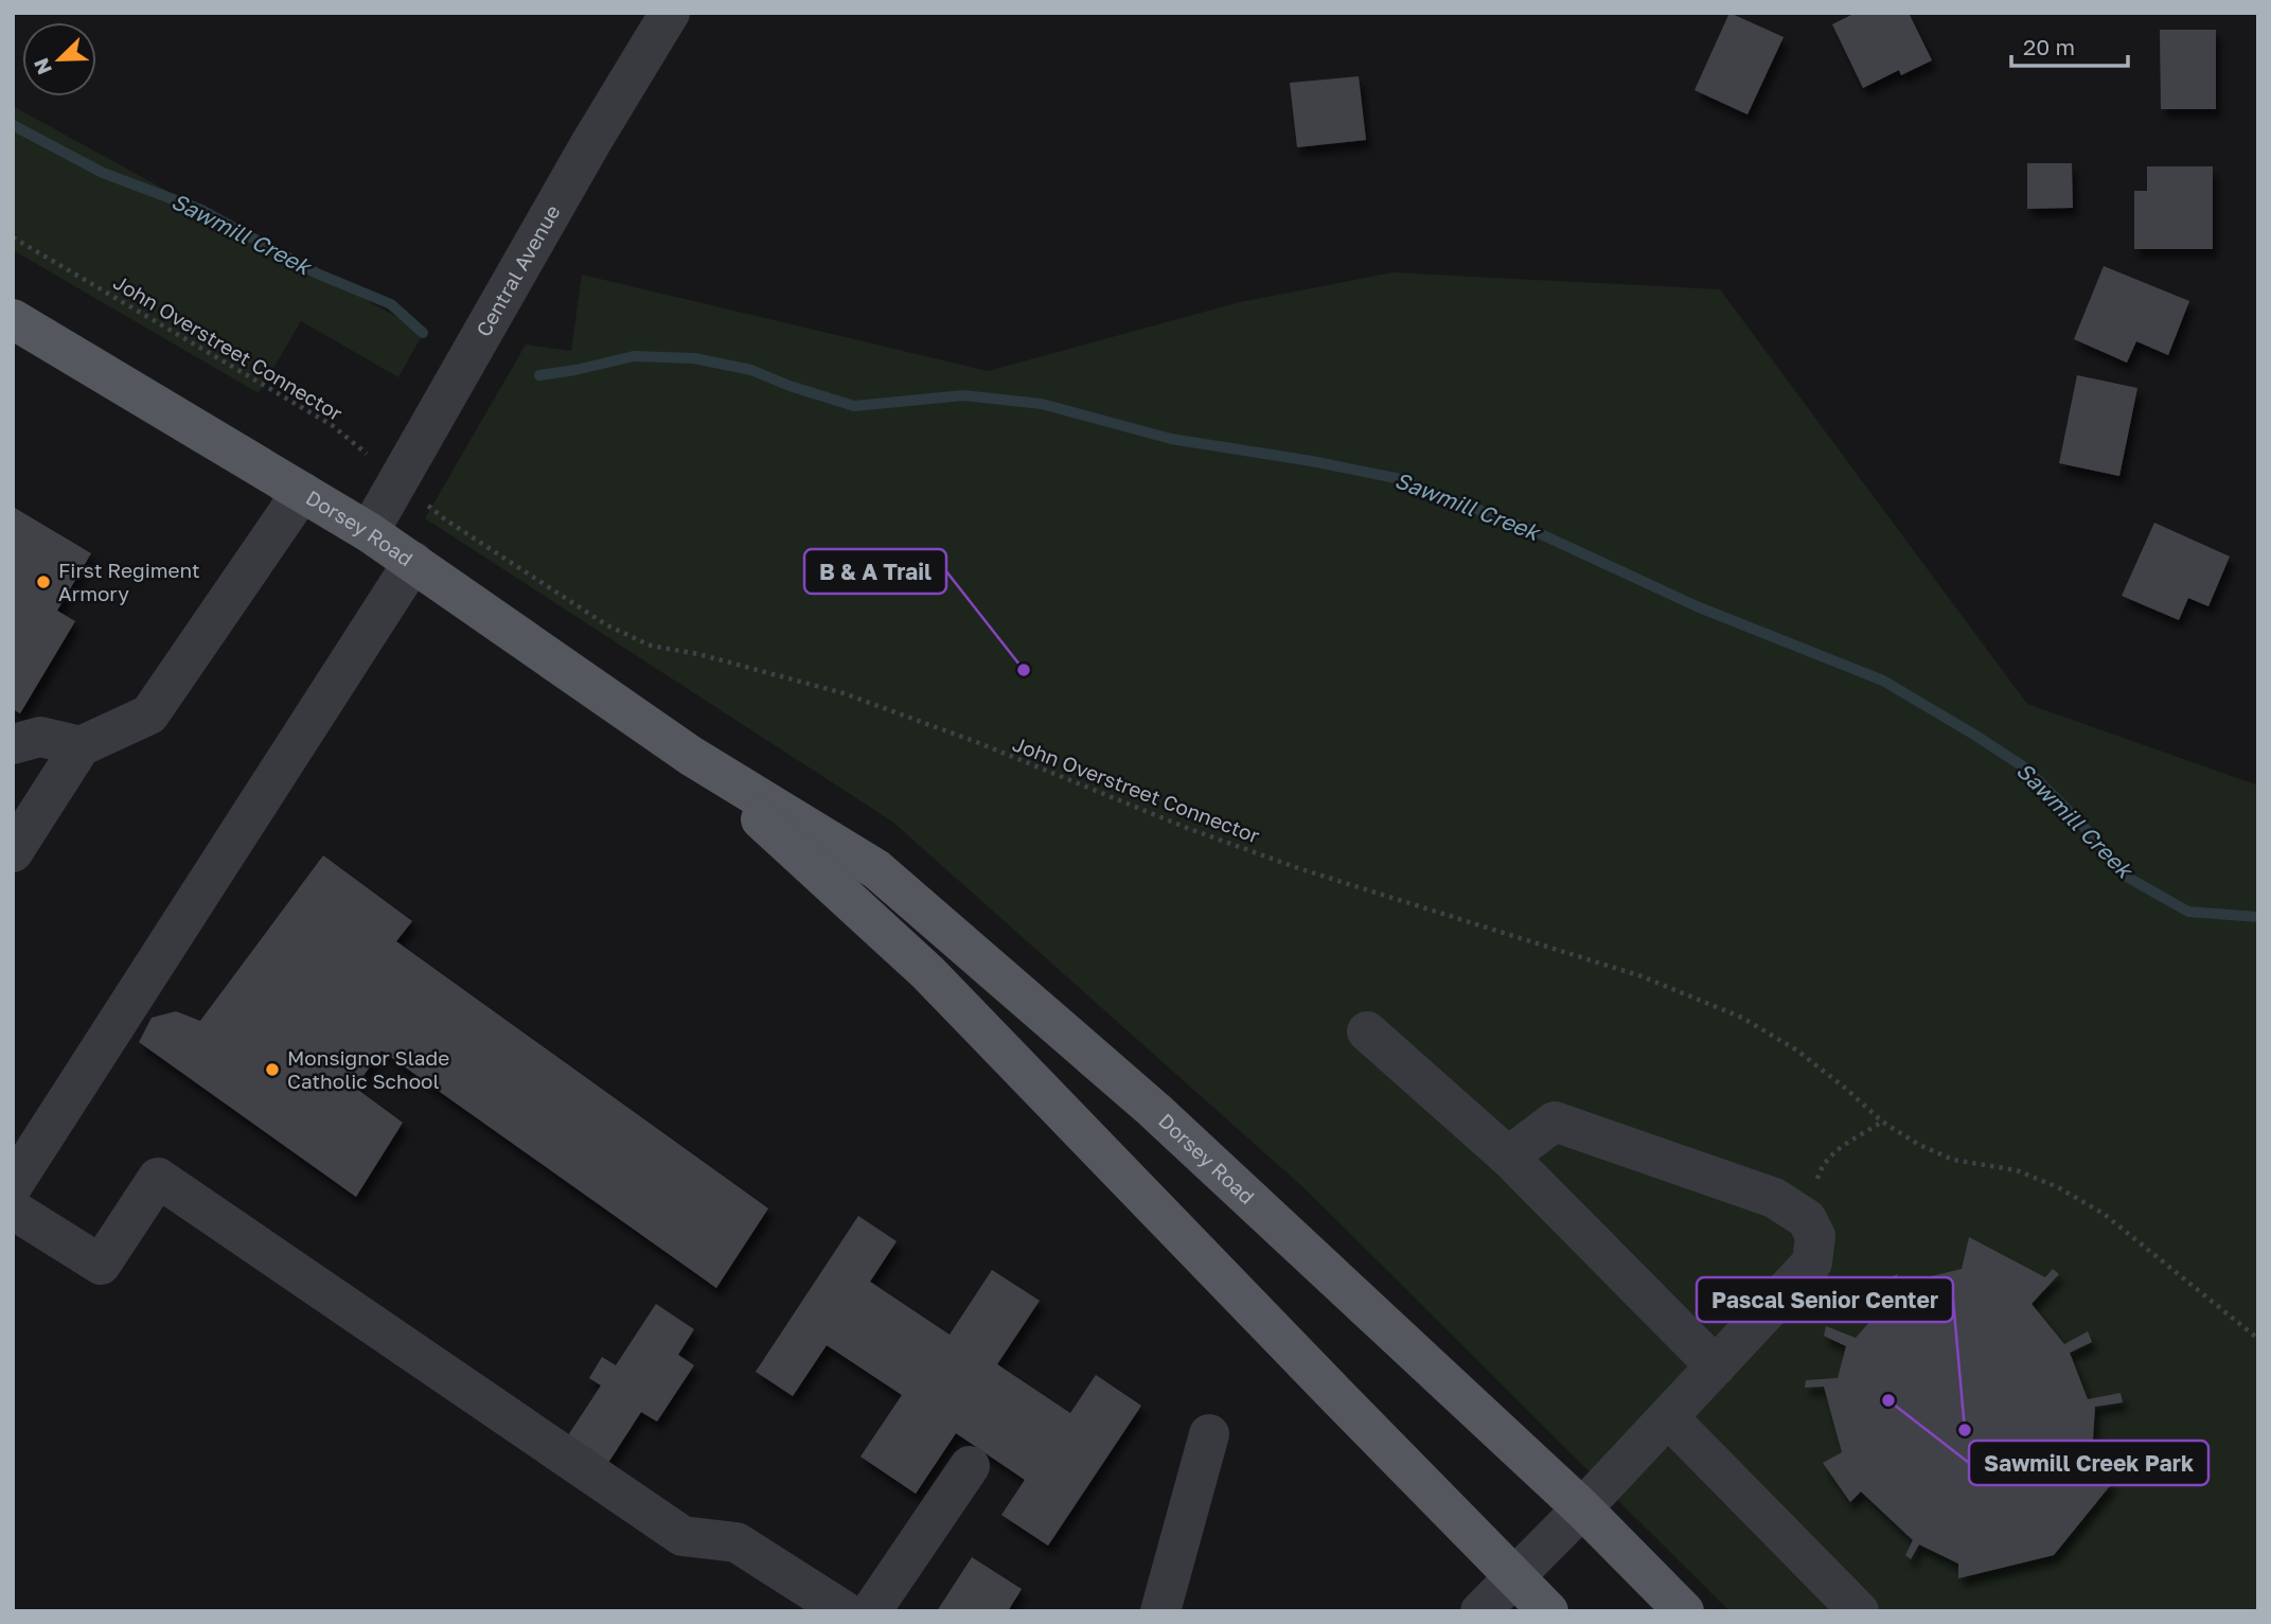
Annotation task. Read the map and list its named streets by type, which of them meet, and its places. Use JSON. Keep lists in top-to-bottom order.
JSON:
{
  "streets": {
    "main road": ["Dorsey Road"],
    "street": ["Central Avenue"],
    "path": ["John Overstreet Connector"]
  },
  "crossings": [
    ["Central Avenue", "John Overstreet Connector"],
    ["Central Avenue", "Dorsey Road"]
  ],
  "water": ["Sawmill Creek"],
  "places": [
    "First Regiment Armory",
    "B & A Trail",
    "Monsignor Slade Catholic School",
    "Sawmill Creek Park",
    "Pascal Senior Center"
  ],
  "scale_bar": "20 m",
  "north": "bottom left"
}
